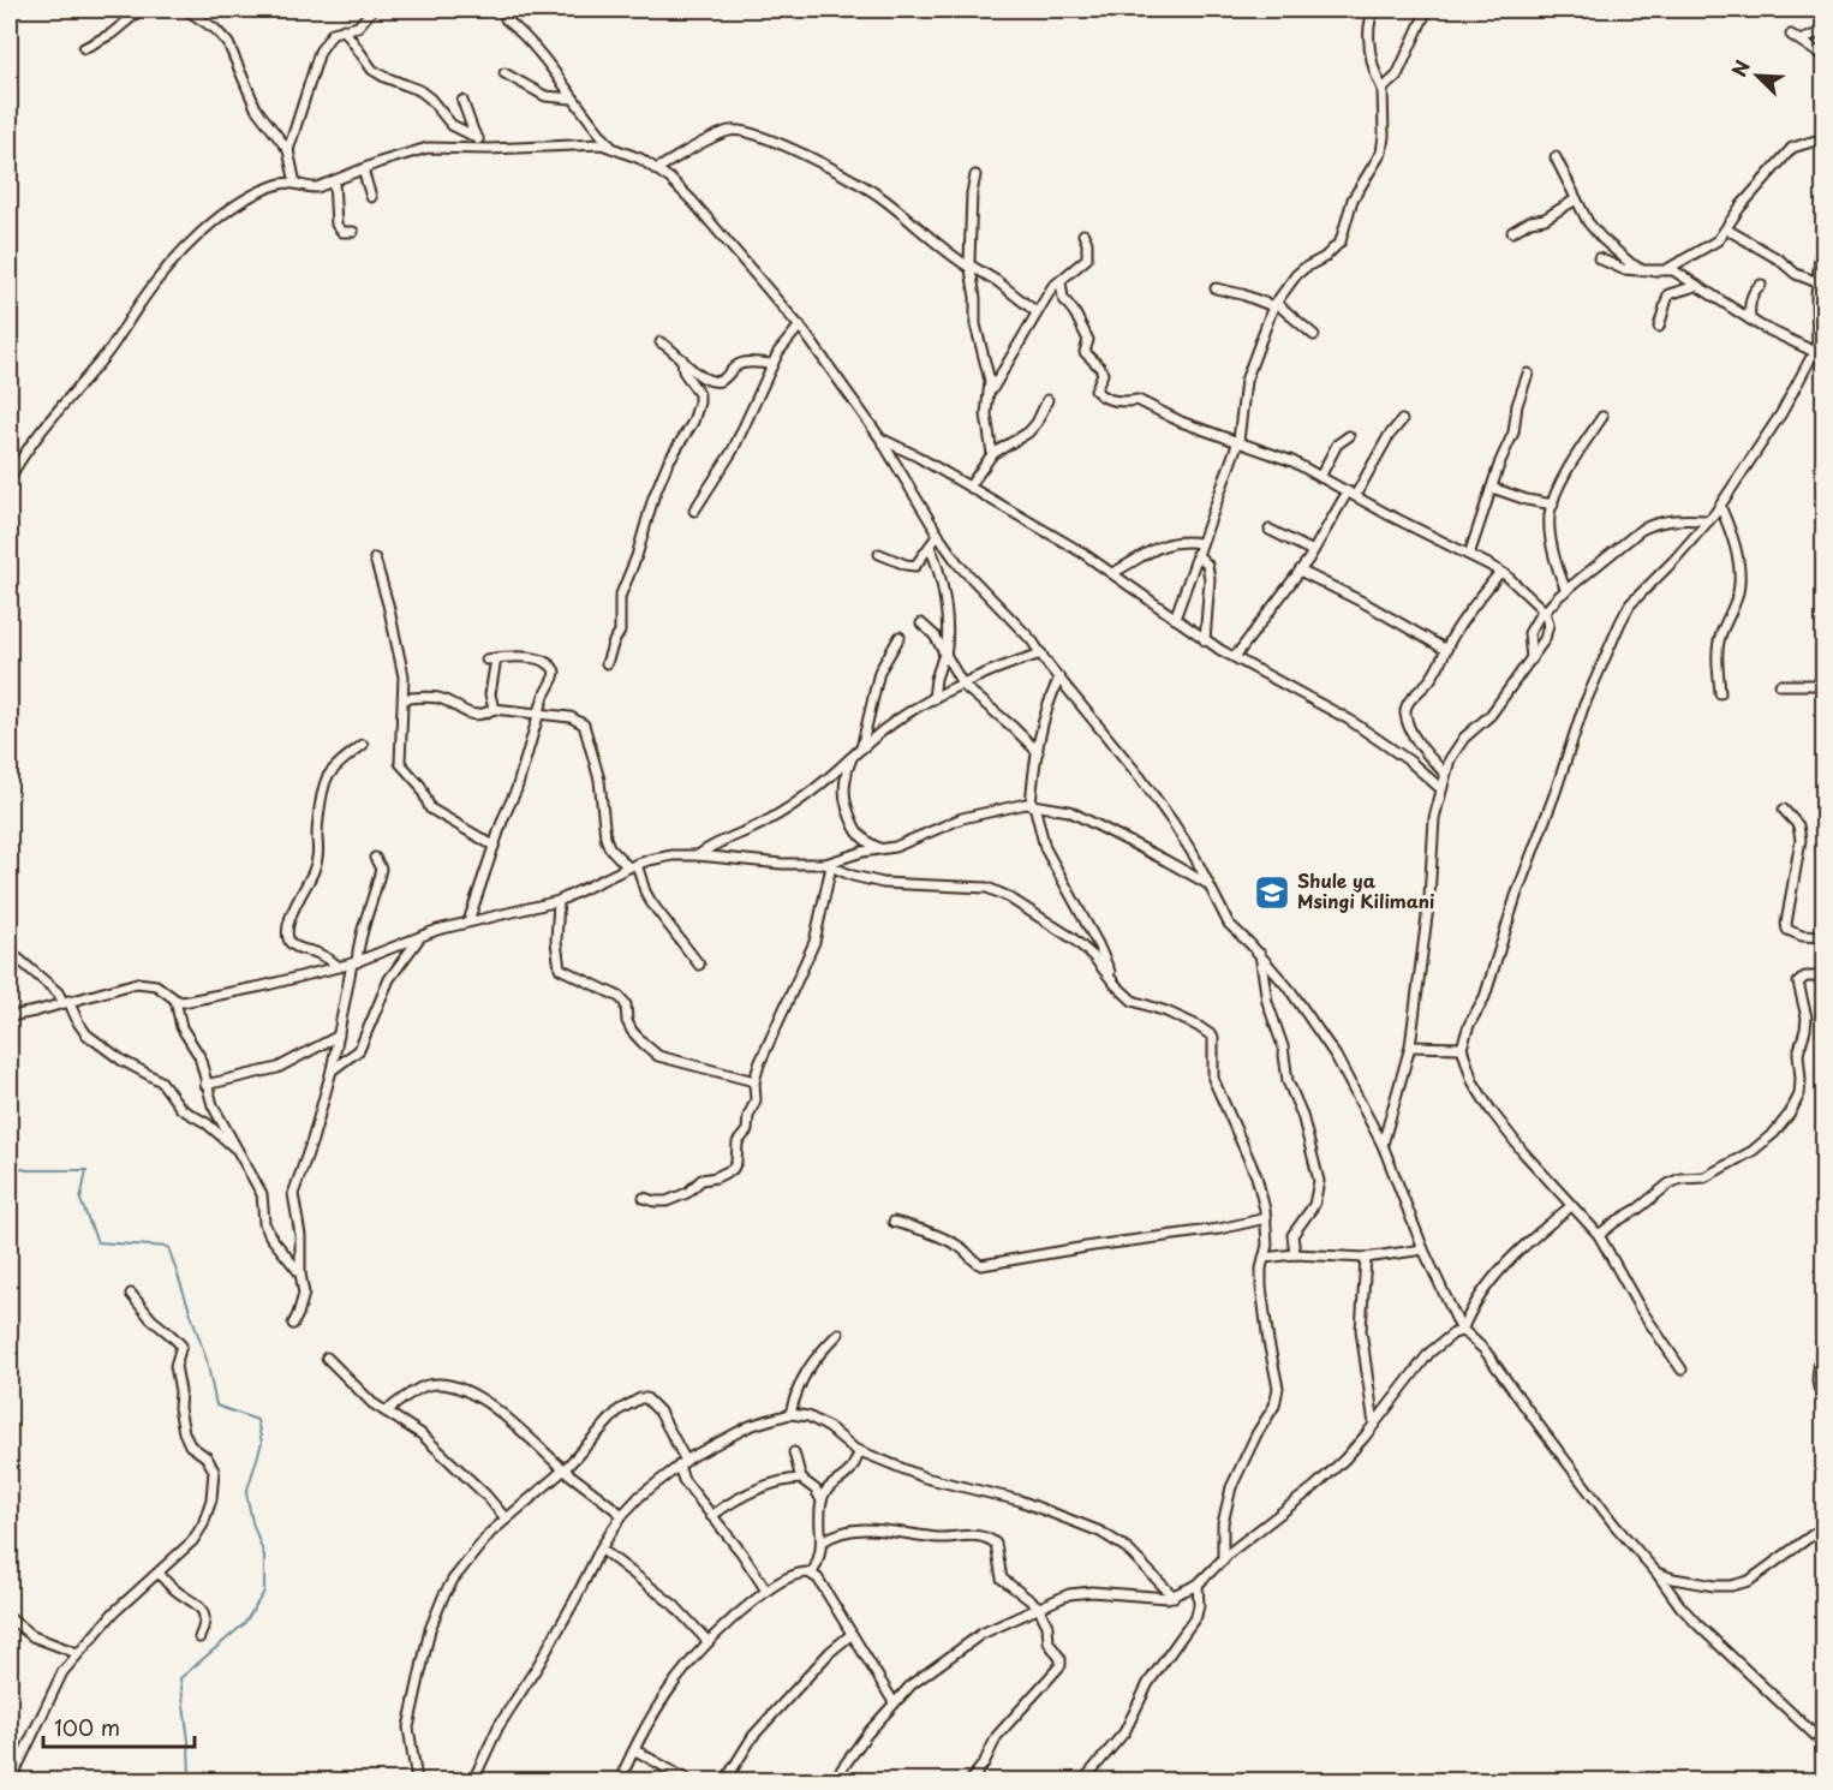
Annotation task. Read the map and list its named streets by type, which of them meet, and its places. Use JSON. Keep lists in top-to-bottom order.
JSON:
{
  "places": {
    "school or university": ["Shule ya Msingi Kilimani"]
  },
  "scale_bar": "100 m",
  "north": "top left"
}
